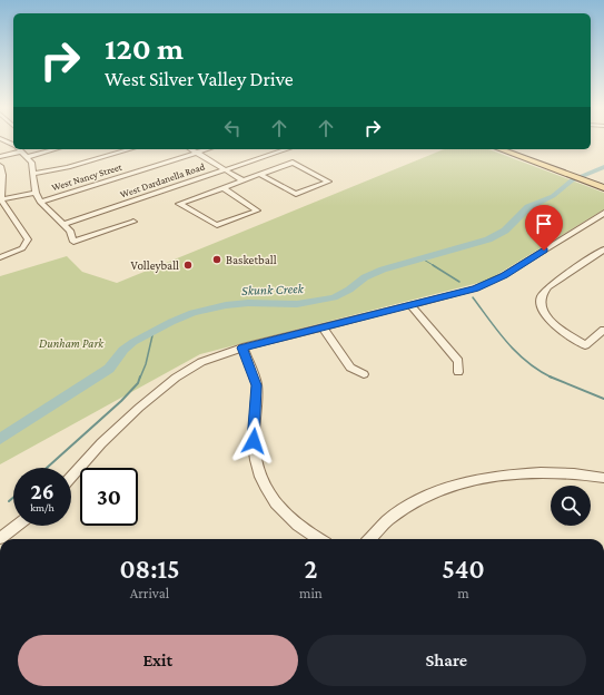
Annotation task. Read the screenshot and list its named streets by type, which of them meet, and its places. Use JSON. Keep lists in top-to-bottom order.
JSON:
{
  "streets": {
    "street": ["West Nancy Street", "West Dardanella Road"]
  },
  "water": ["Skunk Creek"],
  "parks": ["Dunham Park"],
  "places": ["Basketball", "Volleyball"],
  "page": {
    "turn": ["120 m", "West Silver Valley Drive"],
    "speed": "26 km/h",
    "limit": "30",
    "eta": [
      "08:15",
      "Arrival",
      "2",
      "min",
      "540",
      "m"
    ],
    "buttons": ["Exit", "Share"]
  }
}
